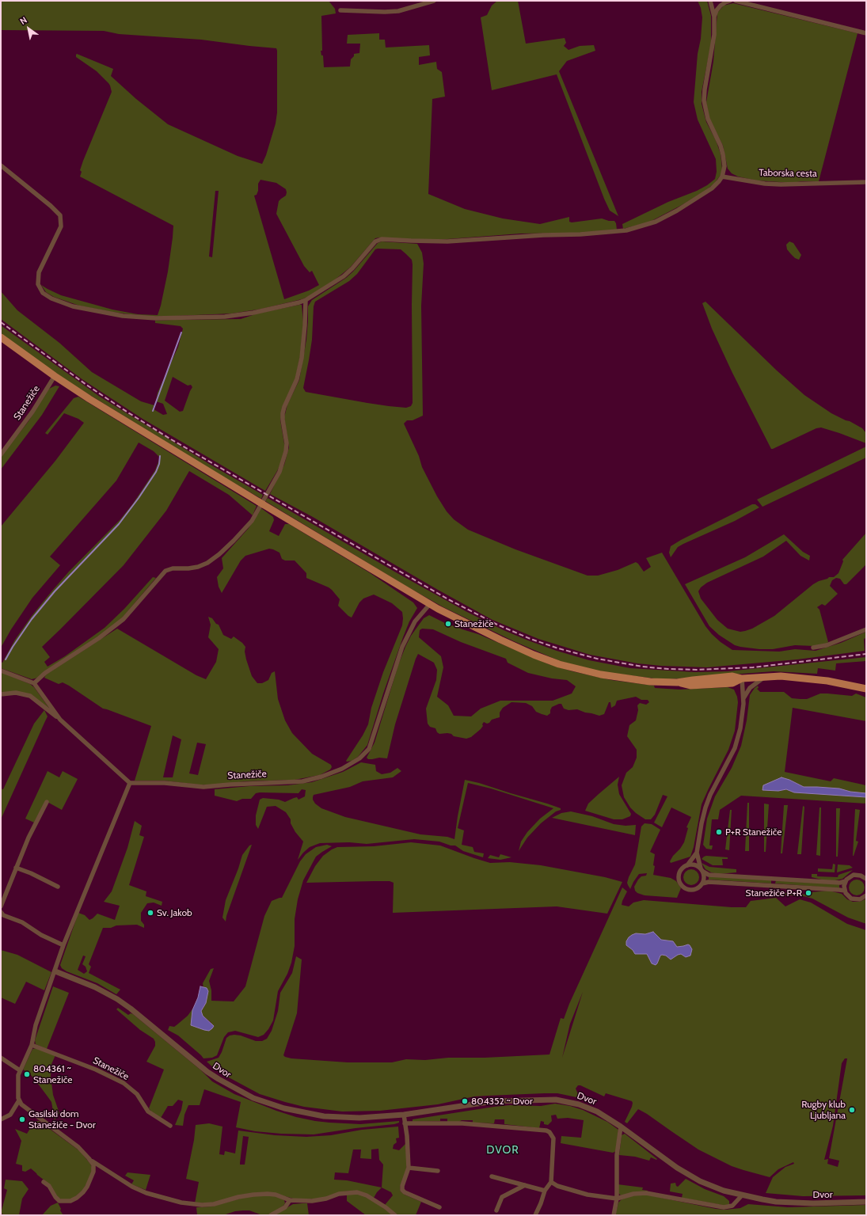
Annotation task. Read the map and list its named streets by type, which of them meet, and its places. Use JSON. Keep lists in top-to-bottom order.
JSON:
{
  "streets": {
    "street": ["Taborska cesta", "Stanežiče", "Dvor"]
  },
  "districts": ["DVOR"],
  "places": [
    "Stanežiče",
    "P+R Stanežiče",
    "Stanežiče P+R",
    "Sv. Jakob",
    "804361 ~ Stanežiče",
    "804352 ~ Dvor",
    "Rugby klub Ljubljana",
    "Gasilski dom Stanežiče - Dvor"
  ],
  "north": "top left"
}
